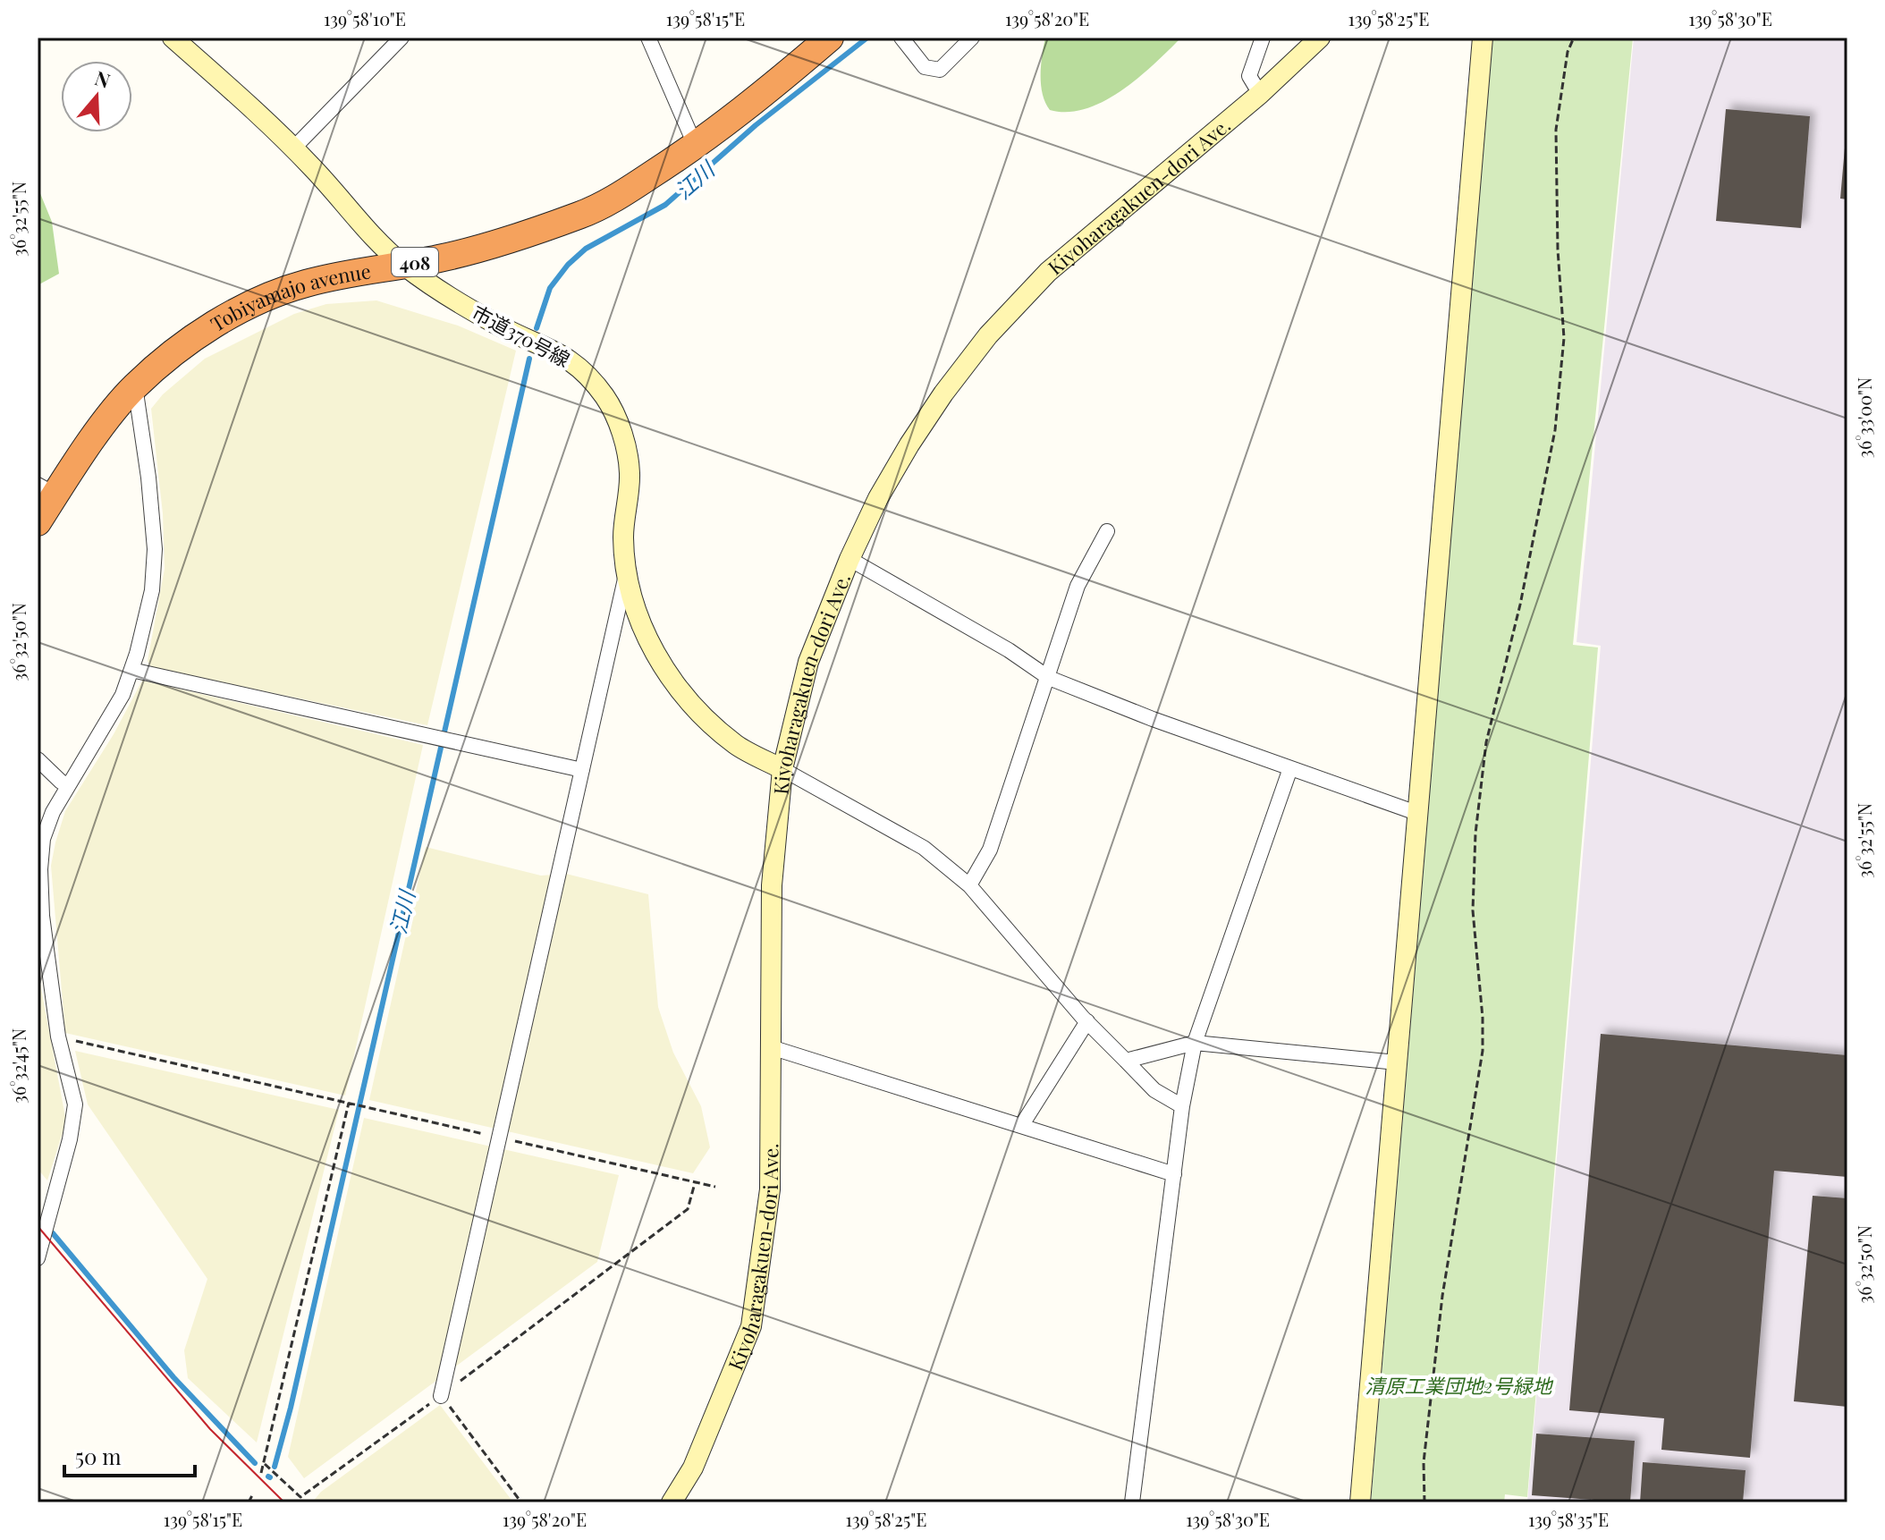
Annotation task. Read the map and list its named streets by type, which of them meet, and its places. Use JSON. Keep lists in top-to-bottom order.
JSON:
{
  "streets": {
    "highway": ["408", "Tobiyamajo avenue"],
    "street": ["Kiyoharagakuen-dori Ave.", "市道370号線"]
  },
  "crossings": [
    ["Kiyoharagakuen-dori Ave.", "市道370号線"],
    ["Tobiyamajo avenue", "市道370号線"]
  ],
  "water": ["江川"],
  "parks": ["清原工業団地2号緑地"],
  "scale_bar": "50 m",
  "north": "top",
  "coordinates": [
    "139°58'10\"E",
    "139°58'15\"E",
    "139°58'20\"E",
    "139°58'25\"E",
    "139°58'30\"E",
    "36°32'55\"N",
    "36°33'00\"N",
    "36°32'50\"N",
    "36°32'45\"N",
    "139°58'35\"E"
  ]
}
